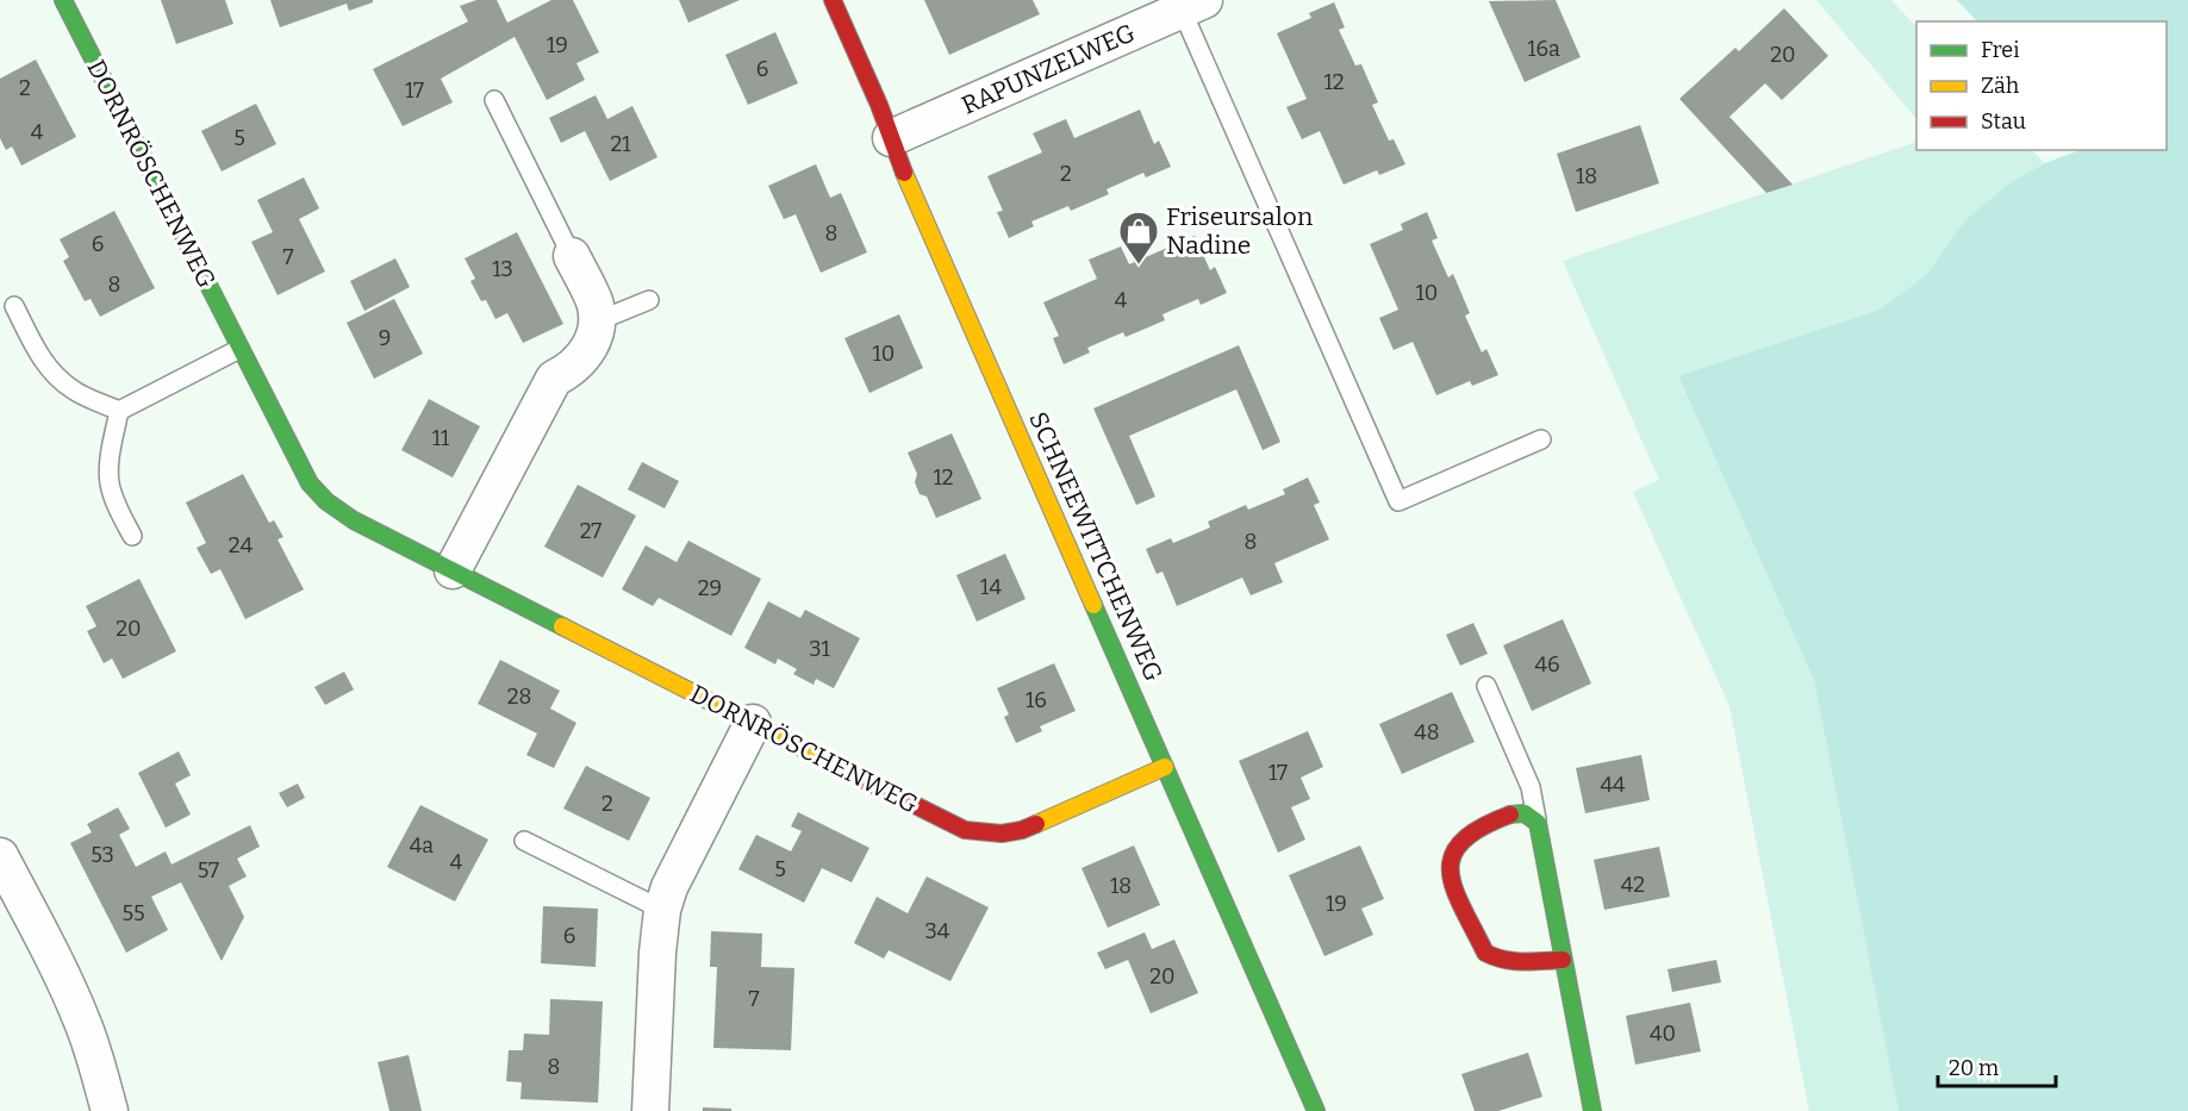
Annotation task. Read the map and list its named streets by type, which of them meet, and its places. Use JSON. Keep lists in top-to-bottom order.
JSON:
{
  "streets": {
    "street": ["RAPUNZELWEG", "DORNRÖSCHENWEG", "SCHNEEWITTCHENWEG"]
  },
  "crossings": [
    ["RAPUNZELWEG", "SCHNEEWITTCHENWEG"],
    ["DORNRÖSCHENWEG", "SCHNEEWITTCHENWEG"]
  ],
  "places": {
    "shop": ["Friseursalon Nadine"]
  },
  "house_numbers": [
    "19",
    "16a",
    "20",
    "6",
    "12",
    "2",
    "17",
    "4",
    "5",
    "21",
    "2",
    "18",
    "8",
    "6",
    "7",
    "13",
    "8",
    "10",
    "4",
    "9",
    "10",
    "11",
    "12",
    "27",
    "8",
    "24",
    "14",
    "29",
    "20",
    "31",
    "46",
    "28",
    "16",
    "48",
    "17",
    "44",
    "2",
    "4a",
    "53",
    "4",
    "5",
    "57",
    "42",
    "18",
    "19",
    "55",
    "34",
    "6",
    "20",
    "7",
    "40",
    "8"
  ],
  "legend": ["Frei", "Zäh", "Stau"],
  "scale_bar": "20 m"
}
